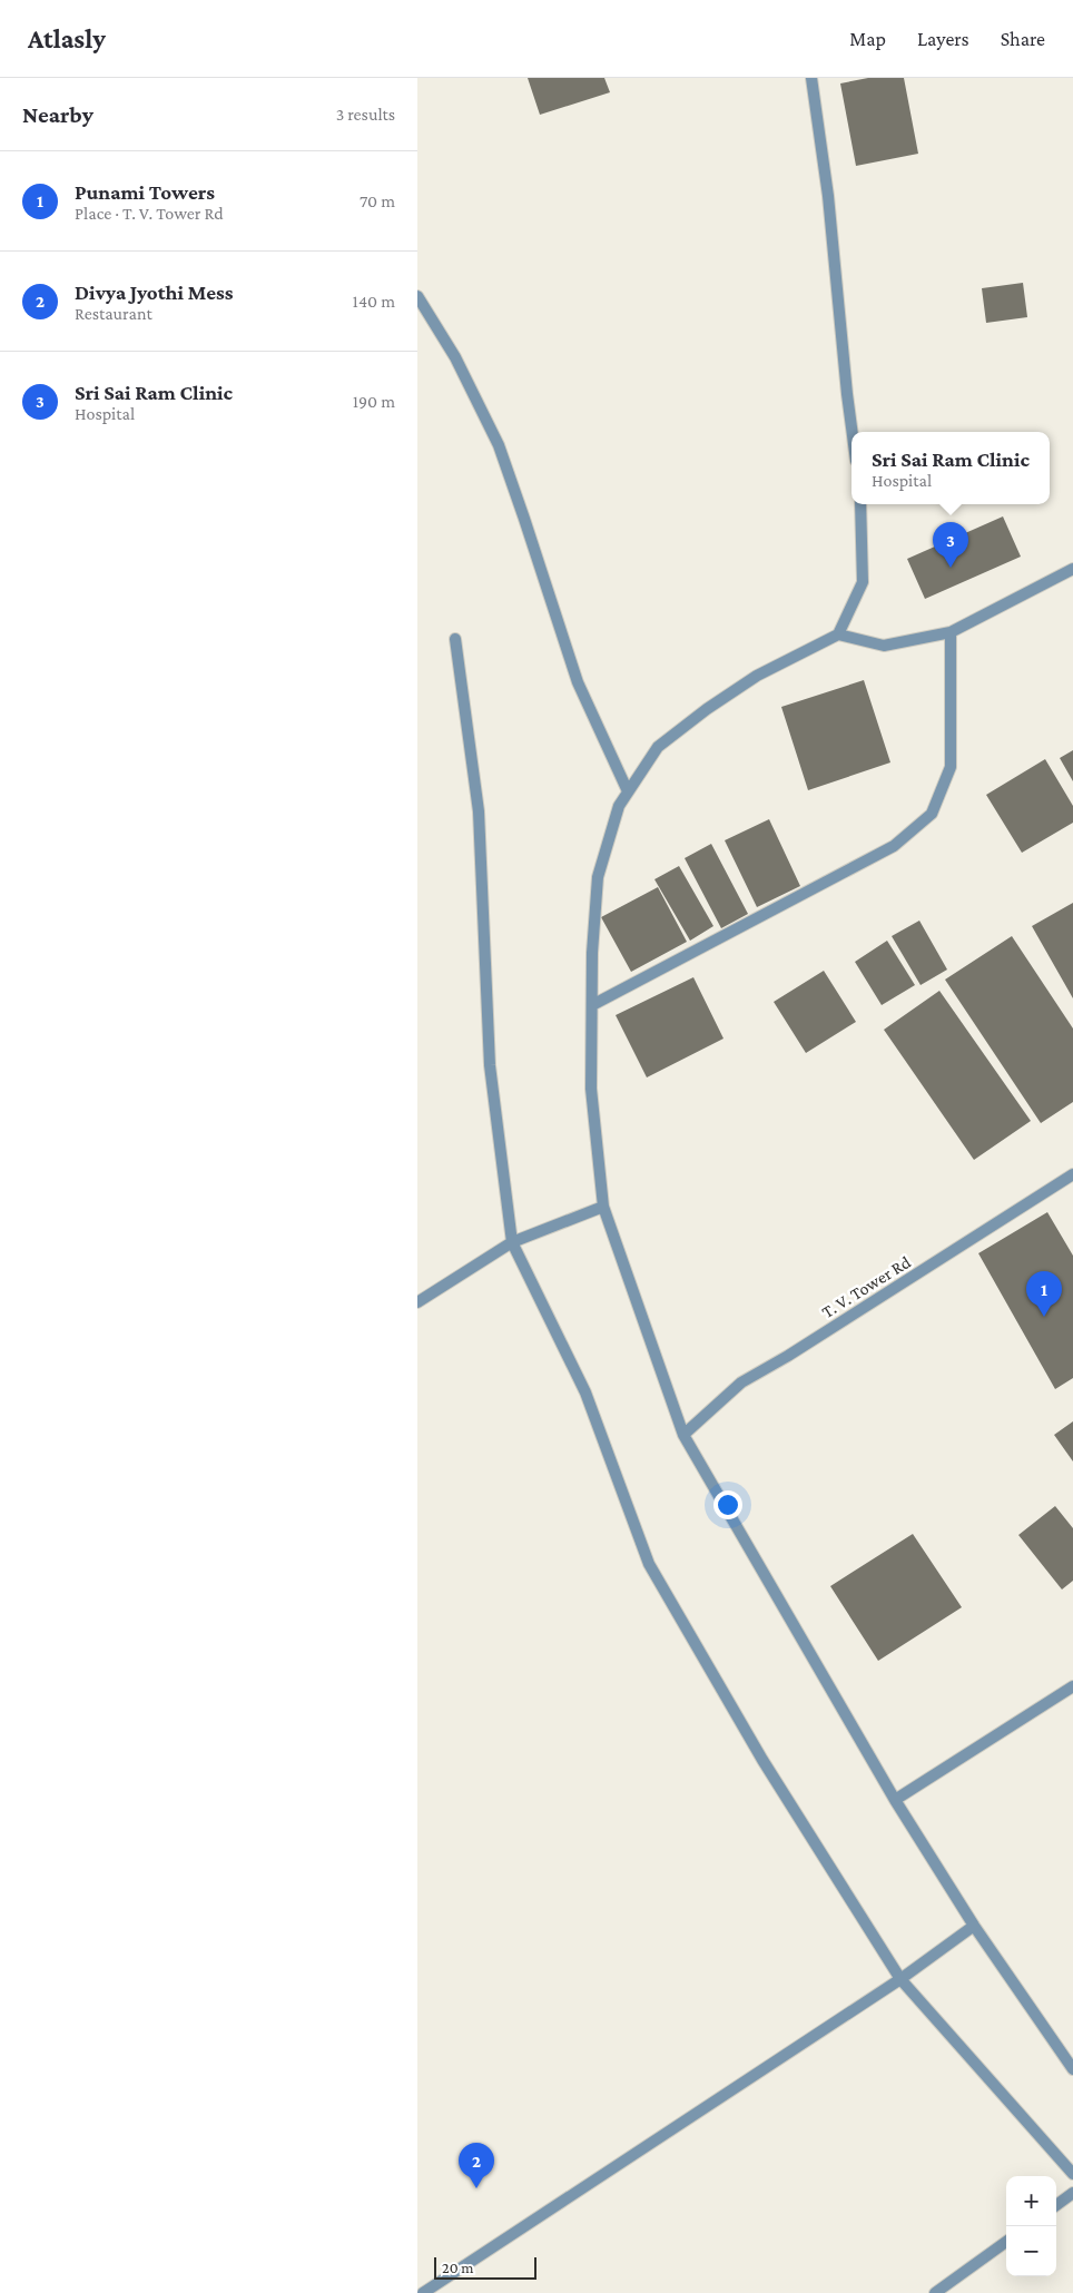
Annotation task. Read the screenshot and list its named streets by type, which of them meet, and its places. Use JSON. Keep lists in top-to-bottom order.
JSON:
{
  "streets": {
    "street": ["T. V. Tower Rd"]
  },
  "scale_bar": "20 m",
  "page": {
    "header": "Atlasly",
    "nav": ["Map", "Layers", "Share"],
    "heading": ["Nearby", "3 results"],
    "list": [
      {
        "mark": "1",
        "name": "Punami Towers",
        "note": "Place · T. V. Tower Rd",
        "value": "70 m"
      },
      {
        "mark": "2",
        "name": "Divya Jyothi Mess",
        "note": "Restaurant",
        "value": "140 m"
      },
      {
        "mark": "3",
        "name": "Sri Sai Ram Clinic",
        "note": "Hospital",
        "value": "190 m"
      }
    ],
    "popup": ["Sri Sai Ram Clinic", "Hospital"],
    "pins": ["3", "1", "2"],
    "map_buttons": ["+", "−"],
    "scale": "20 m"
  }
}
